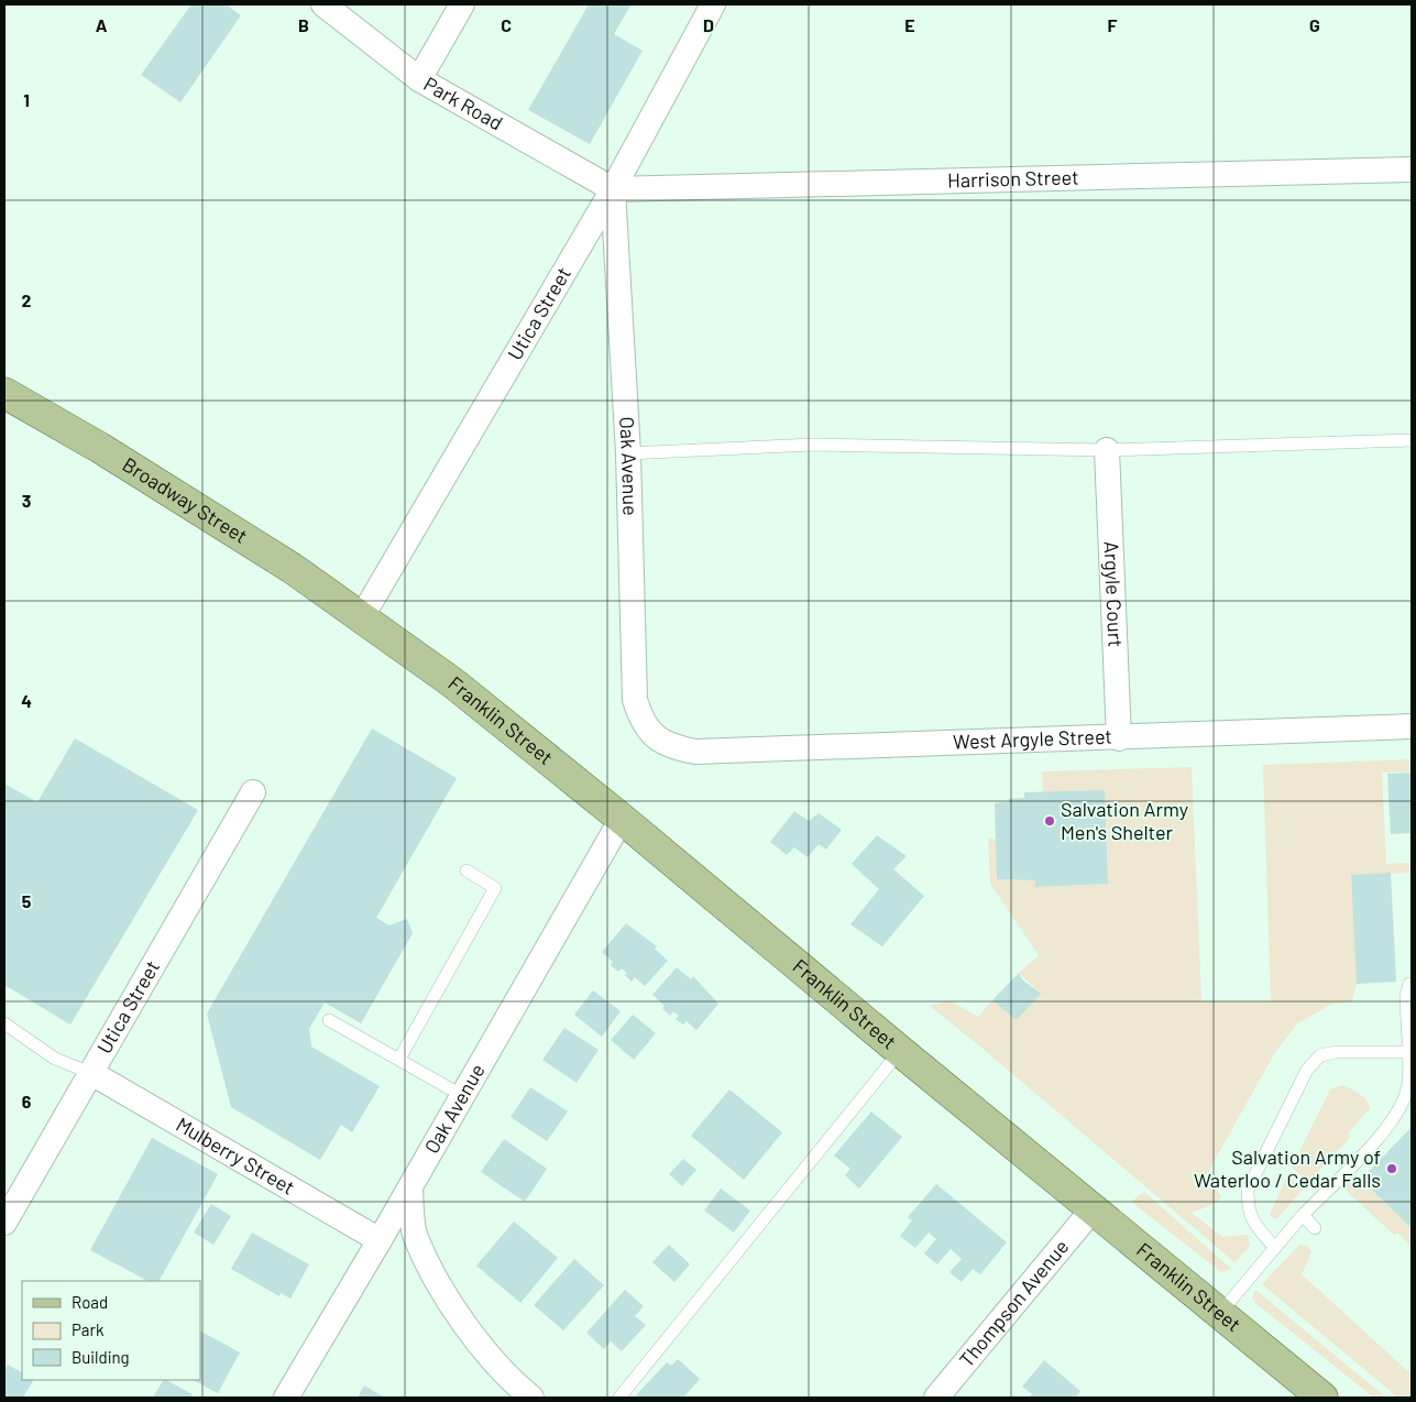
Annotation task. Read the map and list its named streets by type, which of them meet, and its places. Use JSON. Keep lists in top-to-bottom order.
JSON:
{
  "streets": {
    "main road": ["Broadway Street", "Franklin Street"],
    "street": [
      "Park Road",
      "Harrison Street",
      "Utica Street",
      "Oak Avenue",
      "Argyle Court",
      "West Argyle Street",
      "Mulberry Street",
      "Thompson Avenue"
    ]
  },
  "crossings": [
    ["Park Road", "Harrison Street"],
    ["Park Road", "Utica Street"],
    ["Park Road", "Oak Avenue"],
    ["Harrison Street", "Utica Street"],
    ["Harrison Street", "Oak Avenue"],
    ["Utica Street", "Oak Avenue"],
    ["Utica Street", "Broadway Street"],
    ["Utica Street", "Franklin Street"],
    ["Utica Street", "Mulberry Street"],
    ["Oak Avenue", "Franklin Street"],
    ["Oak Avenue", "West Argyle Street"],
    ["Oak Avenue", "Mulberry Street"],
    ["Broadway Street", "Franklin Street"],
    ["Argyle Court", "West Argyle Street"],
    ["Franklin Street", "Thompson Avenue"]
  ],
  "places": ["Salvation Army Men's Shelter", "Salvation Army of Waterloo / Cedar Falls"],
  "legend": ["Road", "Park", "Building"],
  "grid": {
    "columns": [
      "A",
      "B",
      "C",
      "D",
      "E",
      "F",
      "G"
    ],
    "rows": [
      "1",
      "2",
      "3",
      "4",
      "5",
      "6"
    ]
  }
}
